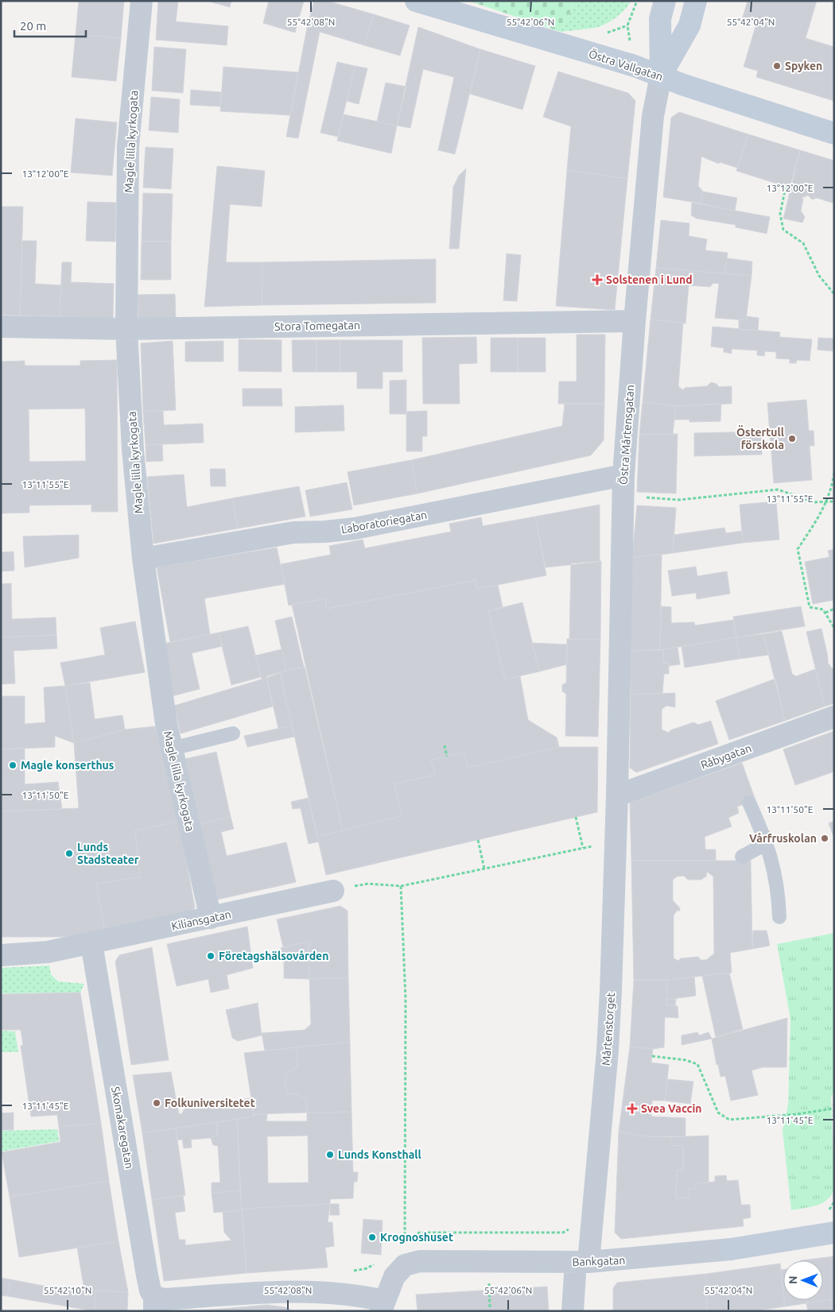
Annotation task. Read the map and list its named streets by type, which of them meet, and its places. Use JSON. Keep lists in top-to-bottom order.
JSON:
{
  "streets": {
    "street": [
      "Östra Vallgatan",
      "Magle lilla kyrkogata",
      "Stora Tomegatan",
      "Östra Mårtensgatan",
      "Laboratoriegatan",
      "Råbygatan",
      "Kiliansgatan",
      "Mårtenstorget",
      "Skomakaregatan",
      "Bankgatan"
    ]
  },
  "crossings": [
    ["Östra Vallgatan", "Östra Mårtensgatan"],
    ["Magle lilla kyrkogata", "Stora Tomegatan"],
    ["Magle lilla kyrkogata", "Laboratoriegatan"],
    ["Magle lilla kyrkogata", "Kiliansgatan"],
    ["Stora Tomegatan", "Östra Mårtensgatan"],
    ["Östra Mårtensgatan", "Laboratoriegatan"],
    ["Östra Mårtensgatan", "Råbygatan"],
    ["Östra Mårtensgatan", "Mårtenstorget"],
    ["Råbygatan", "Mårtenstorget"],
    ["Kiliansgatan", "Skomakaregatan"],
    ["Mårtenstorget", "Bankgatan"]
  ],
  "places": {
    "other": [
      "Spyken",
      "Östertull förskola",
      "Magle konserthus",
      "Vårfruskolan",
      "Lunds Stadsteater",
      "Företagshälsovården",
      "Folkuniversitetet",
      "Lunds Konsthall",
      "Krognoshuset"
    ],
    "health": ["Solstenen i Lund", "Svea Vaccin"]
  },
  "scale_bar": "20 m",
  "north": "left",
  "coordinates": [
    "55°42'08\"N",
    "55°42'06\"N",
    "55°42'04\"N",
    "13°12'00\"E",
    "13°11'55\"E",
    "13°11'50\"E",
    "13°11'45\"E",
    "55°42'10\"N"
  ]
}
